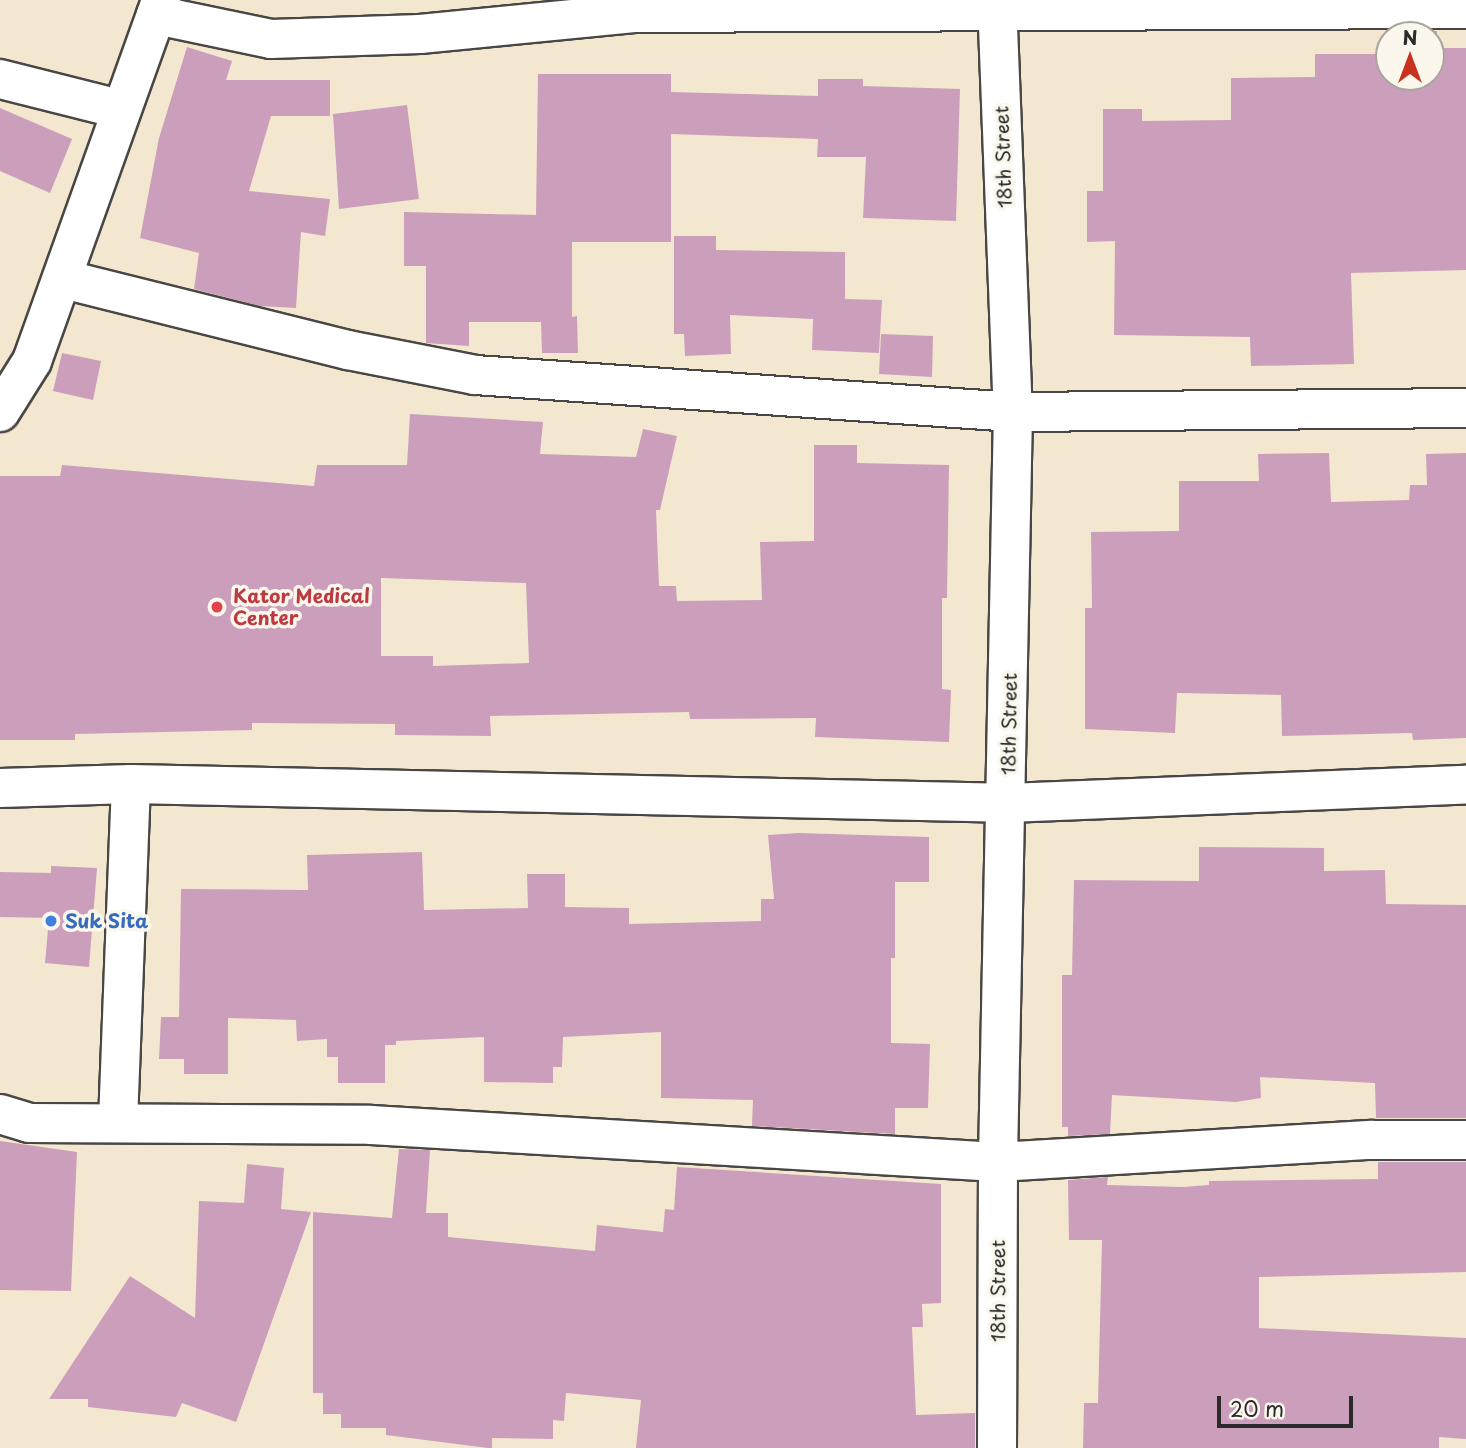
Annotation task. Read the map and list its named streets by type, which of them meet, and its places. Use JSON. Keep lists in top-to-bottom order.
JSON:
{
  "streets": {
    "street": ["18th Street"]
  },
  "places": ["Kator Medical Center", "Suk Sita"],
  "scale_bar": "20 m",
  "north": "top"
}
